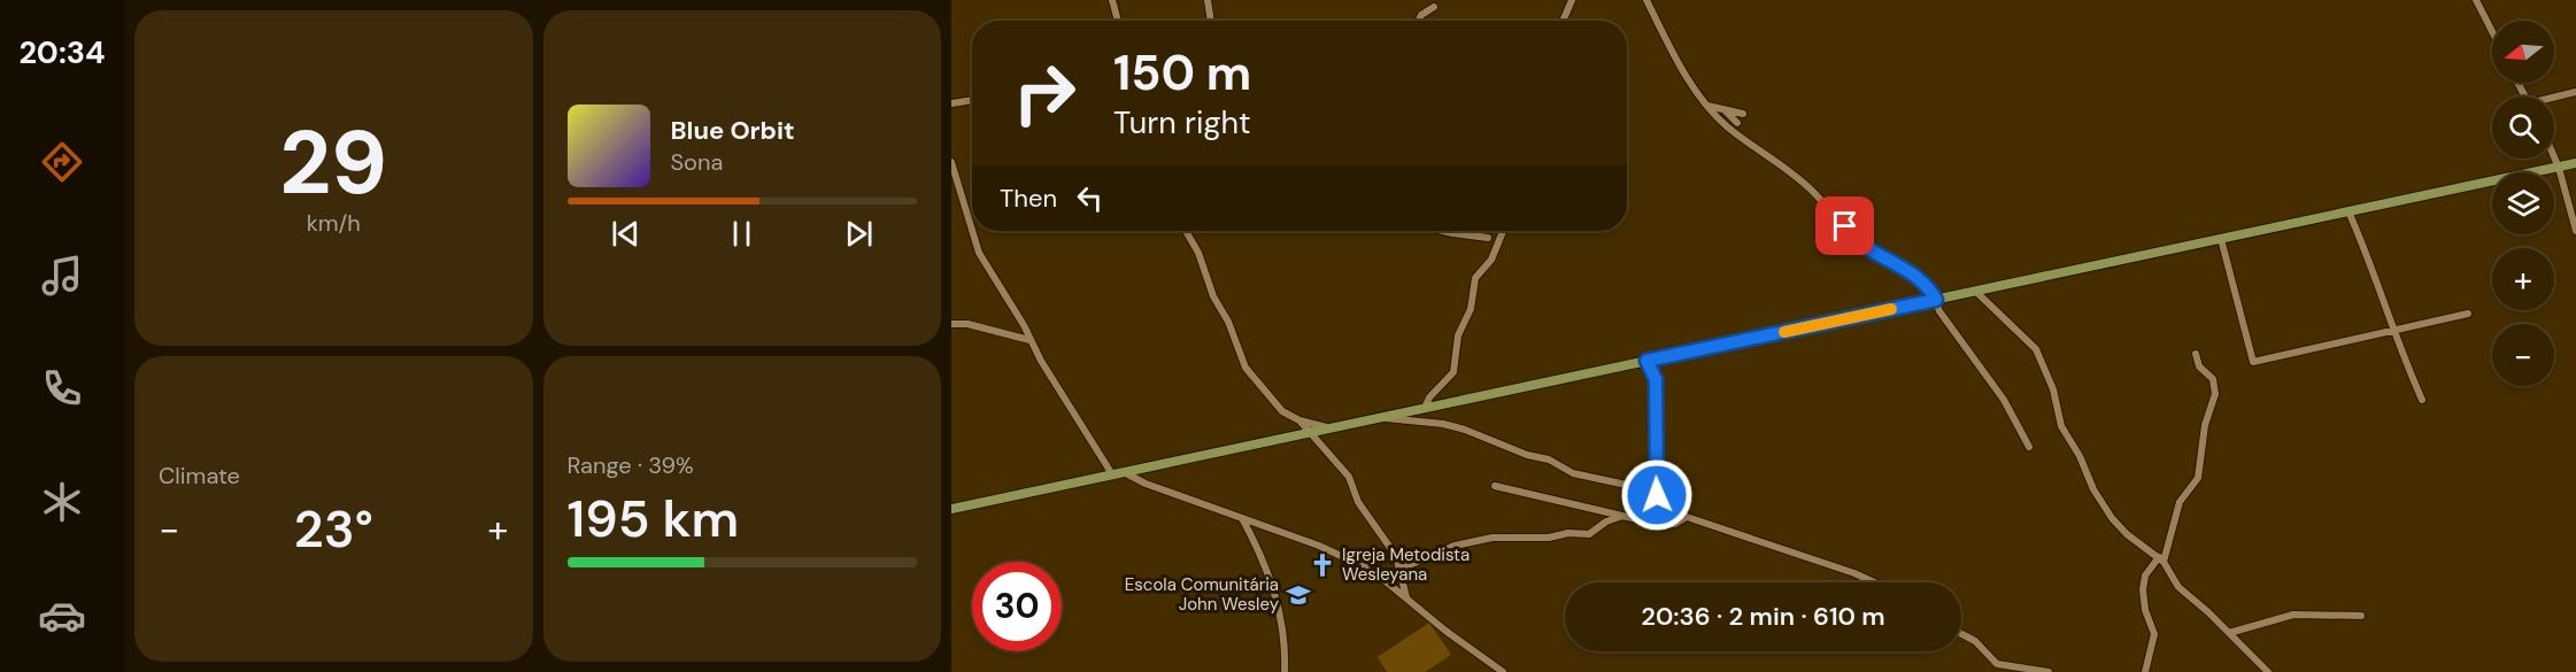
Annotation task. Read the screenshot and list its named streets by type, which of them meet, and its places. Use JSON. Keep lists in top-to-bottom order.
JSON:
{
  "places": {
    "church": ["Igreja Metodista Wesleyana"],
    "school or university": ["Escola Comunitária John Wesley"]
  },
  "north": "left",
  "page": {
    "tabs": "20:34",
    "tile": [
      ["29", "km/h"],
      "Climate",
      ["Range · 39%", "195 km"]
    ],
    "map_buttons": ["+", "−"],
    "turn": ["150 m", "Turn right"],
    "song": ["Blue Orbit", "Sona"],
    "then": "Then",
    "heat": ["−", "23°", "+"],
    "limit": "30",
    "trip": "20:36 · 2 min · 610 m"
  }
}
